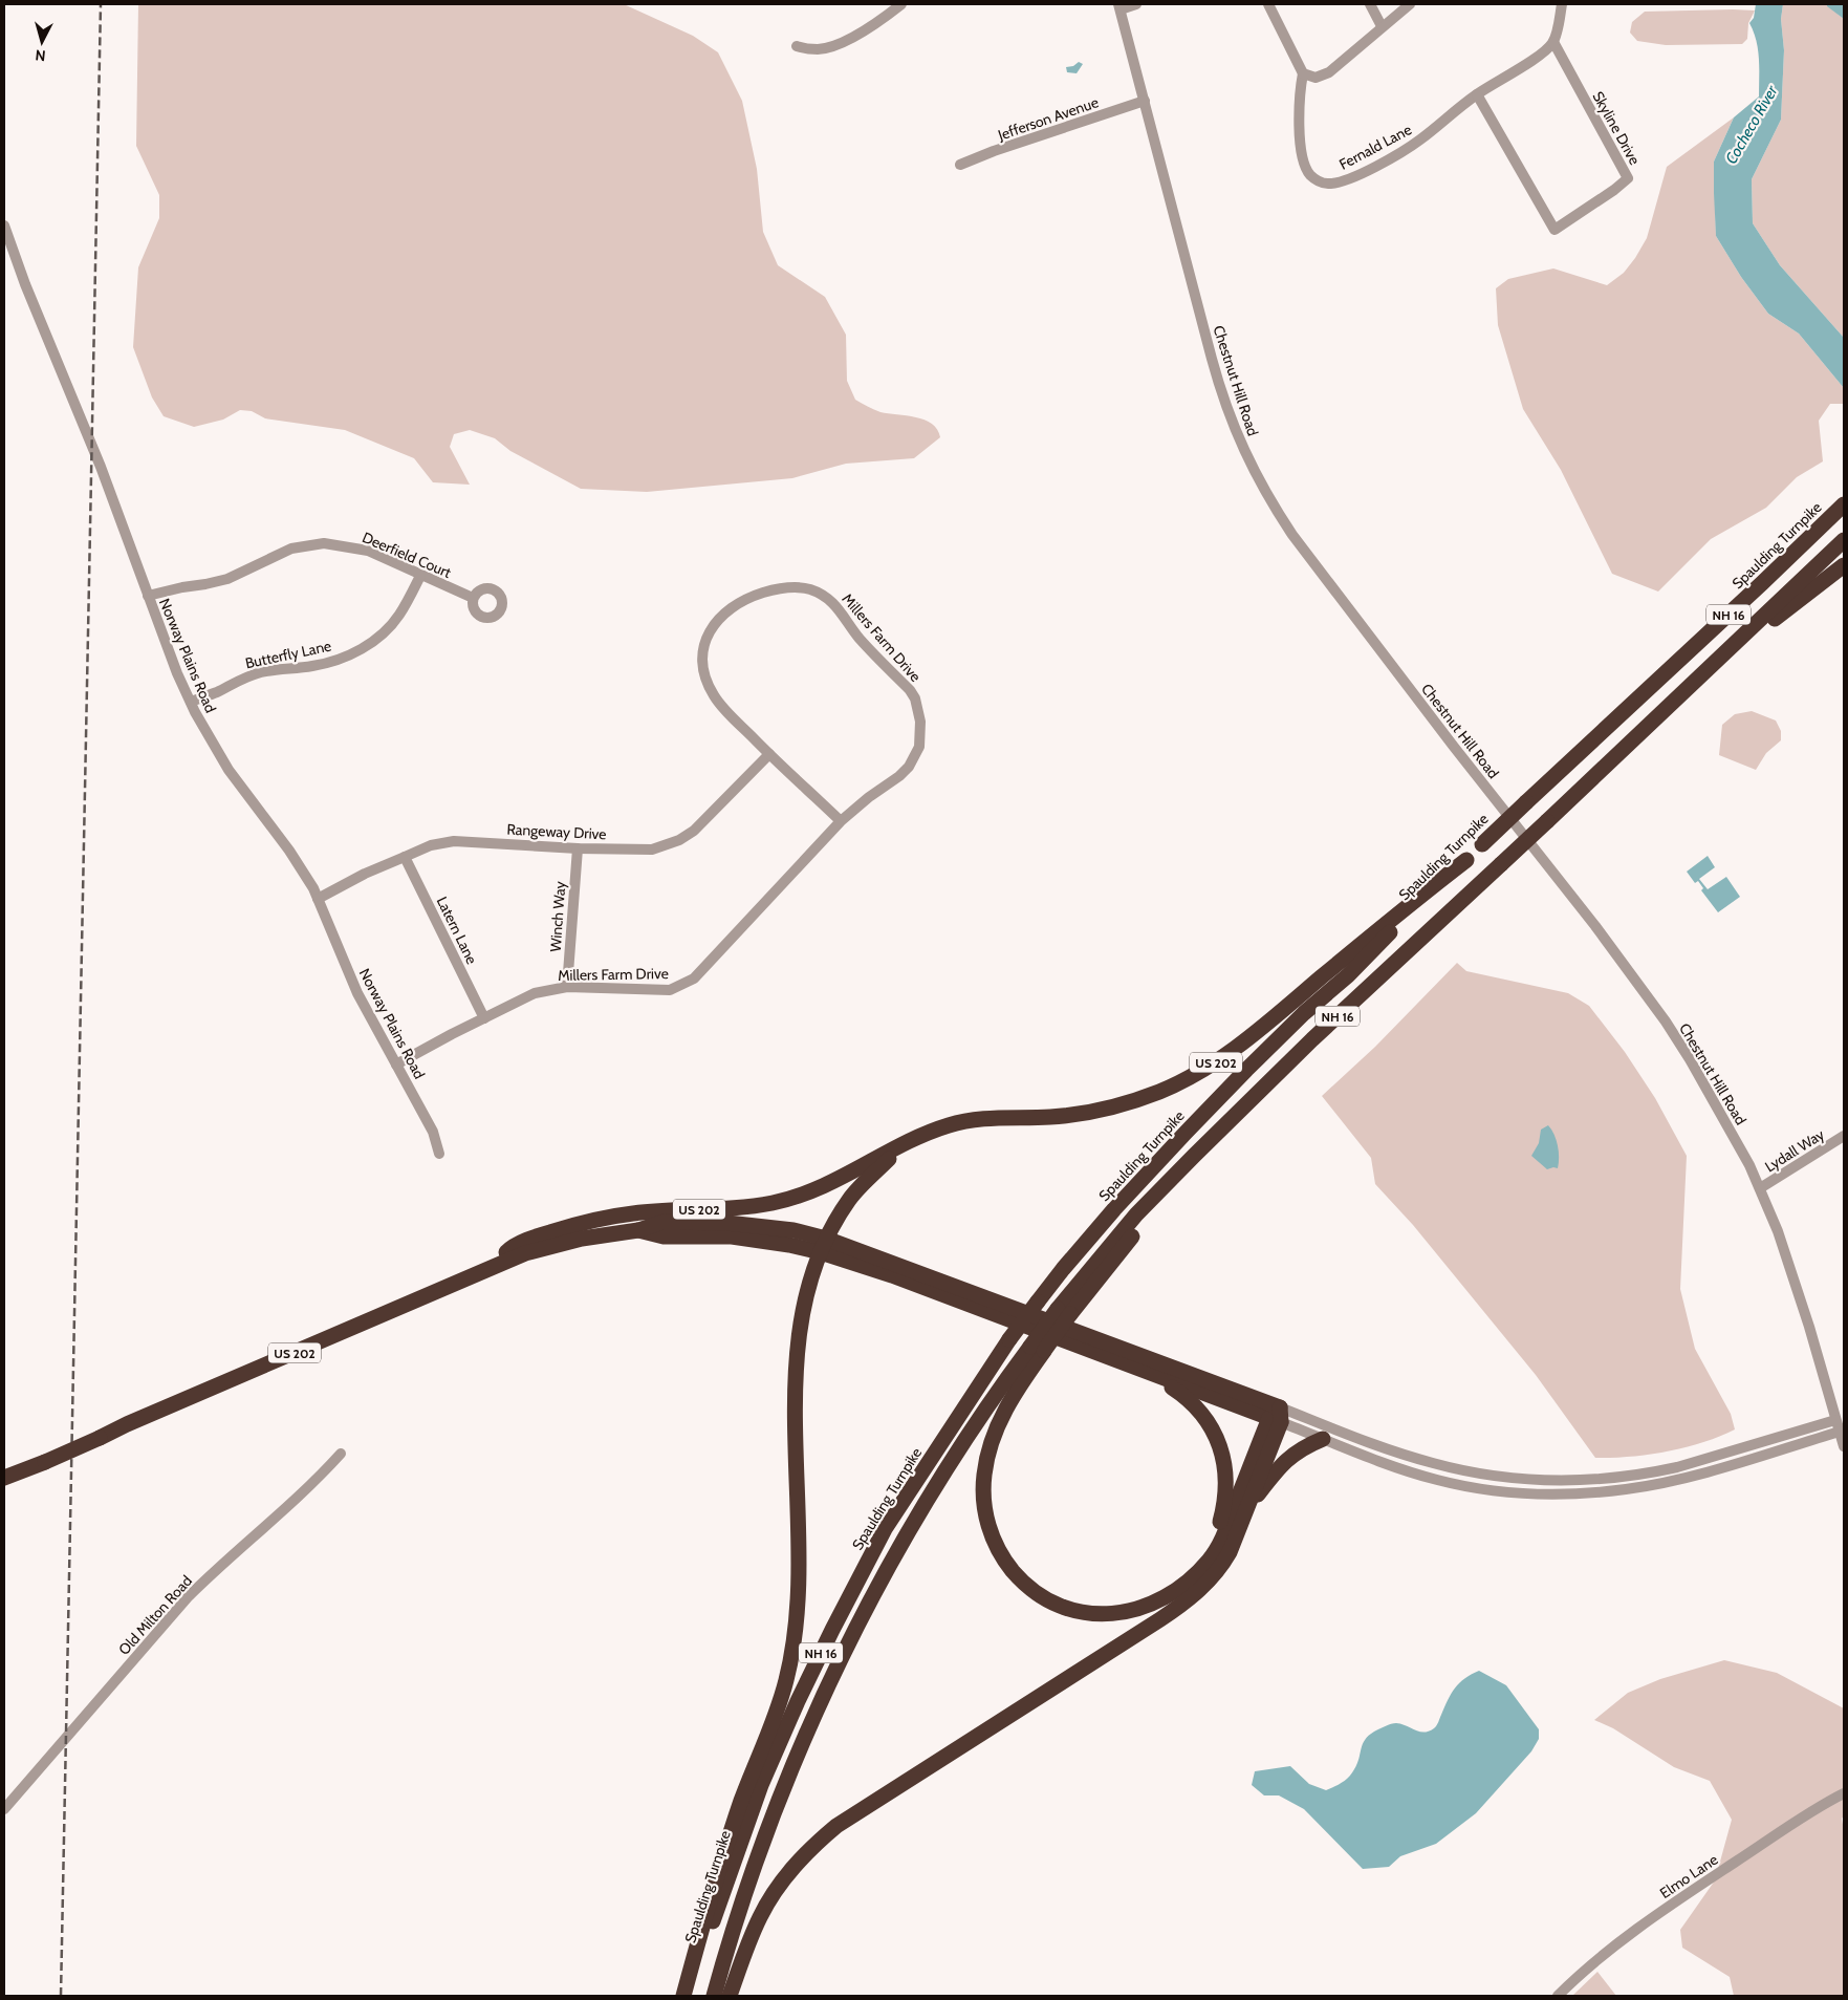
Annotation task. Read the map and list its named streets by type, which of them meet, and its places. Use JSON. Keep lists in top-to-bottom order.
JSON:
{
  "streets": {
    "highway": ["Spaulding Turnpike", "NH 16", "US 202"],
    "street": [
      "Jefferson Avenue",
      "Skyline Drive",
      "Fernald Lane",
      "Chestnut Hill Road",
      "Deerfield Court",
      "Millers Farm Drive",
      "Butterfly Lane",
      "Norway Plains Road",
      "Rangeway Drive",
      "Winch Way",
      "Latern Lane",
      "Lydall Way",
      "Old Milton Road",
      "Elmo Lane"
    ]
  },
  "crossings": [
    ["Jefferson Avenue", "Chestnut Hill Road"],
    ["Skyline Drive", "Fernald Lane"],
    ["Chestnut Hill Road", "Lydall Way"],
    ["Spaulding Turnpike", "US 202"],
    ["Deerfield Court", "Butterfly Lane"],
    ["Deerfield Court", "Norway Plains Road"],
    ["Millers Farm Drive", "Norway Plains Road"],
    ["Millers Farm Drive", "Rangeway Drive"],
    ["Millers Farm Drive", "Winch Way"],
    ["Millers Farm Drive", "Latern Lane"],
    ["Butterfly Lane", "Norway Plains Road"],
    ["Norway Plains Road", "Rangeway Drive"],
    ["Rangeway Drive", "Winch Way"],
    ["Rangeway Drive", "Latern Lane"]
  ],
  "water": ["Cocheco River"],
  "north": "bottom"
}
